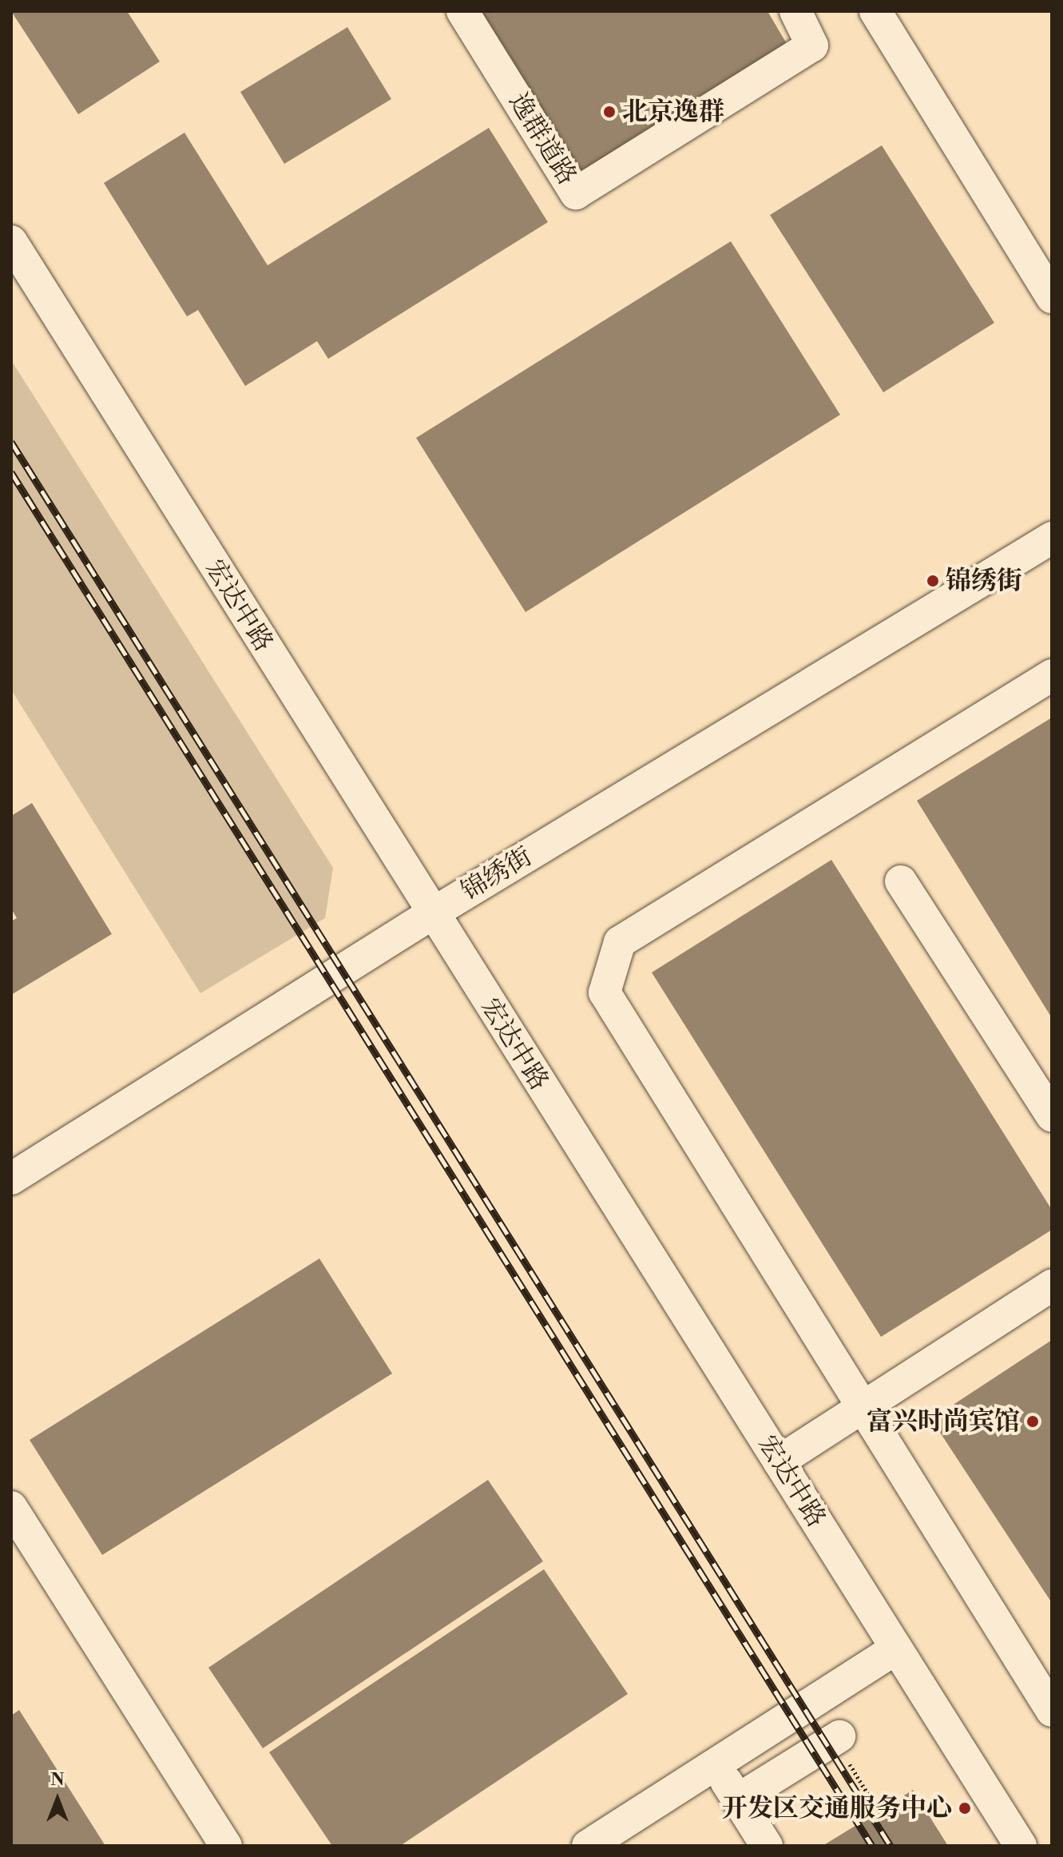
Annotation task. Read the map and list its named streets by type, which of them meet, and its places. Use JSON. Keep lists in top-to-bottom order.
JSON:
{
  "streets": {
    "street": ["逸群道路", "宏达中路", "锦绣街"]
  },
  "crossings": [
    ["宏达中路", "锦绣街"]
  ],
  "places": [
    "北京逸群",
    "锦绣街",
    "富兴时尚宾馆",
    "开发区交通服务中心"
  ],
  "north": "top"
}
